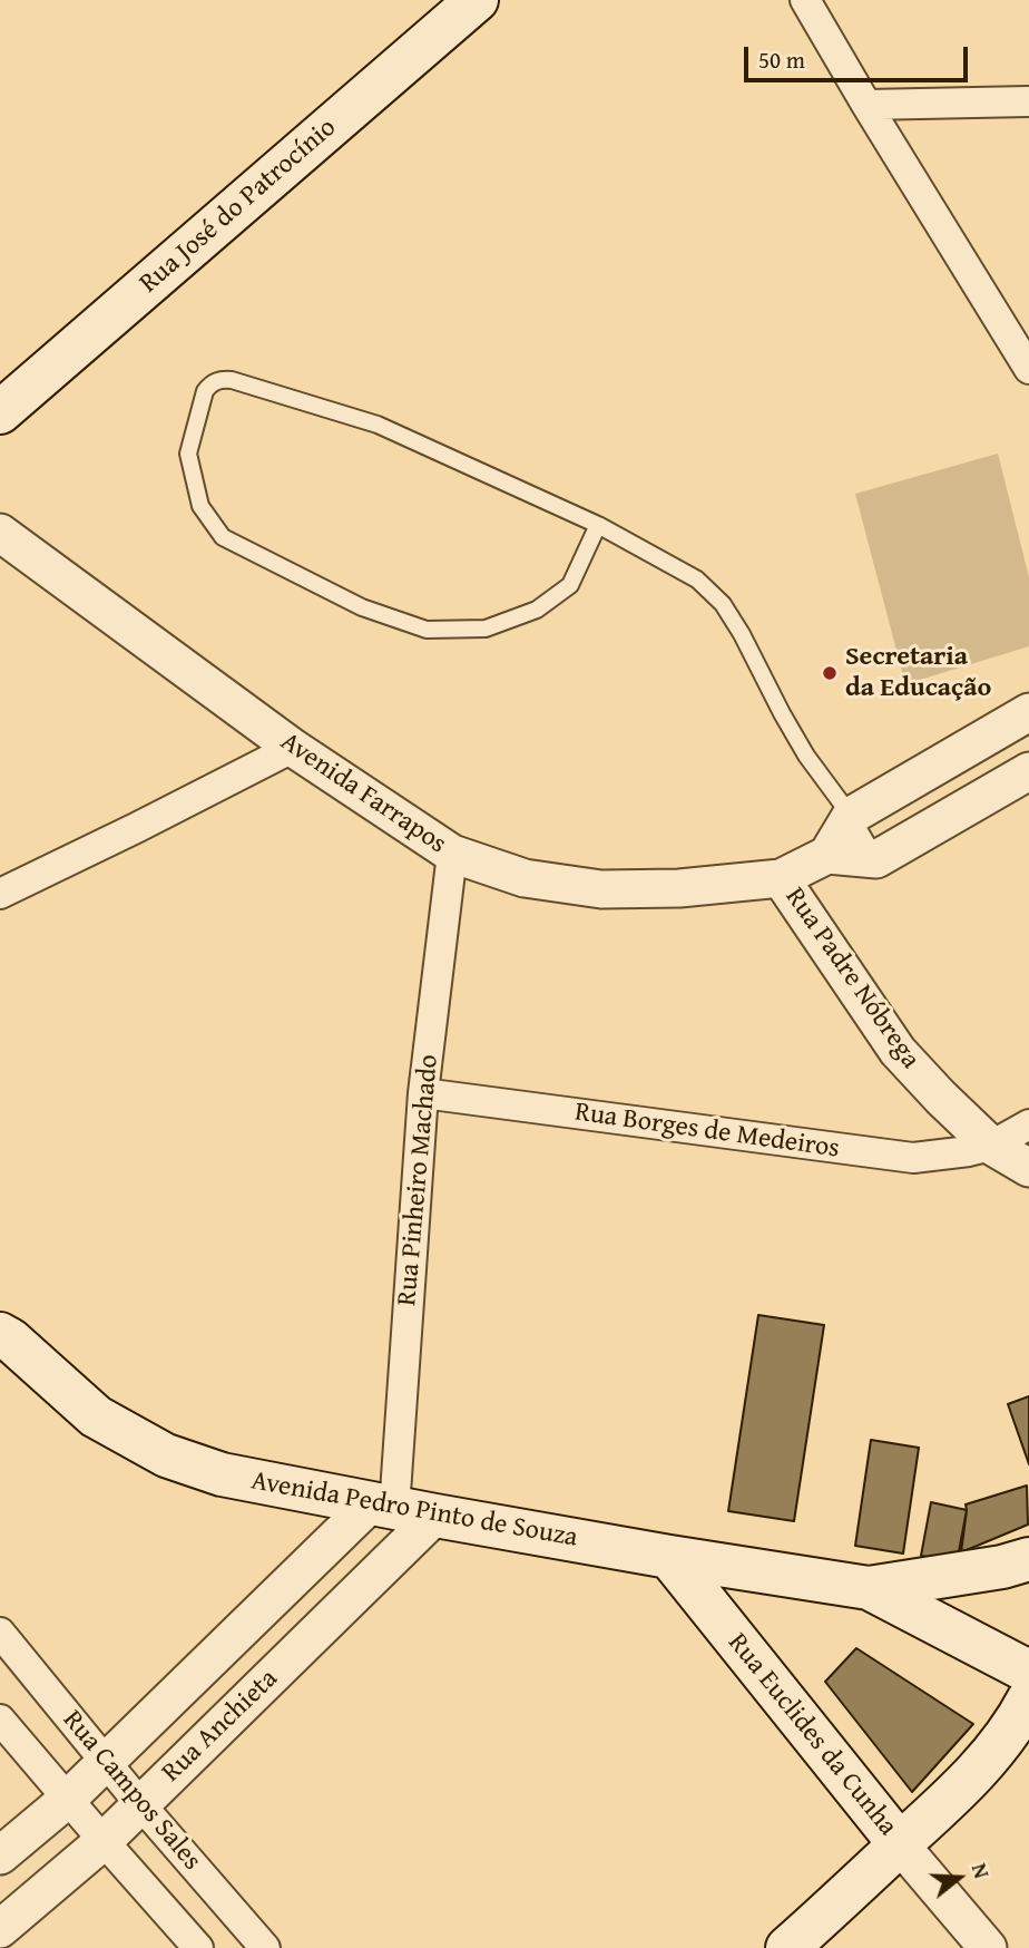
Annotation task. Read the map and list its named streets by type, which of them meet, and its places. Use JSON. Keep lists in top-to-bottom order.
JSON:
{
  "streets": {
    "main road": ["Rua José do Patrocínio", "Avenida Pedro Pinto de Souza", "Rua Euclides da Cunha"],
    "street": [
      "Avenida Farrapos",
      "Rua Padre Nóbrega",
      "Rua Borges de Medeiros",
      "Rua Pinheiro Machado",
      "Rua Anchieta",
      "Rua Campos Sales"
    ]
  },
  "crossings": [
    ["Avenida Farrapos", "Rua Padre Nóbrega"],
    ["Avenida Farrapos", "Rua Pinheiro Machado"],
    ["Rua Padre Nóbrega", "Rua Borges de Medeiros"],
    ["Rua Borges de Medeiros", "Rua Pinheiro Machado"],
    ["Rua Pinheiro Machado", "Avenida Pedro Pinto de Souza"],
    ["Rua Pinheiro Machado", "Rua Anchieta"],
    ["Avenida Pedro Pinto de Souza", "Rua Anchieta"],
    ["Avenida Pedro Pinto de Souza", "Rua Euclides da Cunha"],
    ["Rua Anchieta", "Rua Campos Sales"]
  ],
  "places": ["Secretaria da Educação"],
  "scale_bar": "50 m",
  "north": "right"
}
